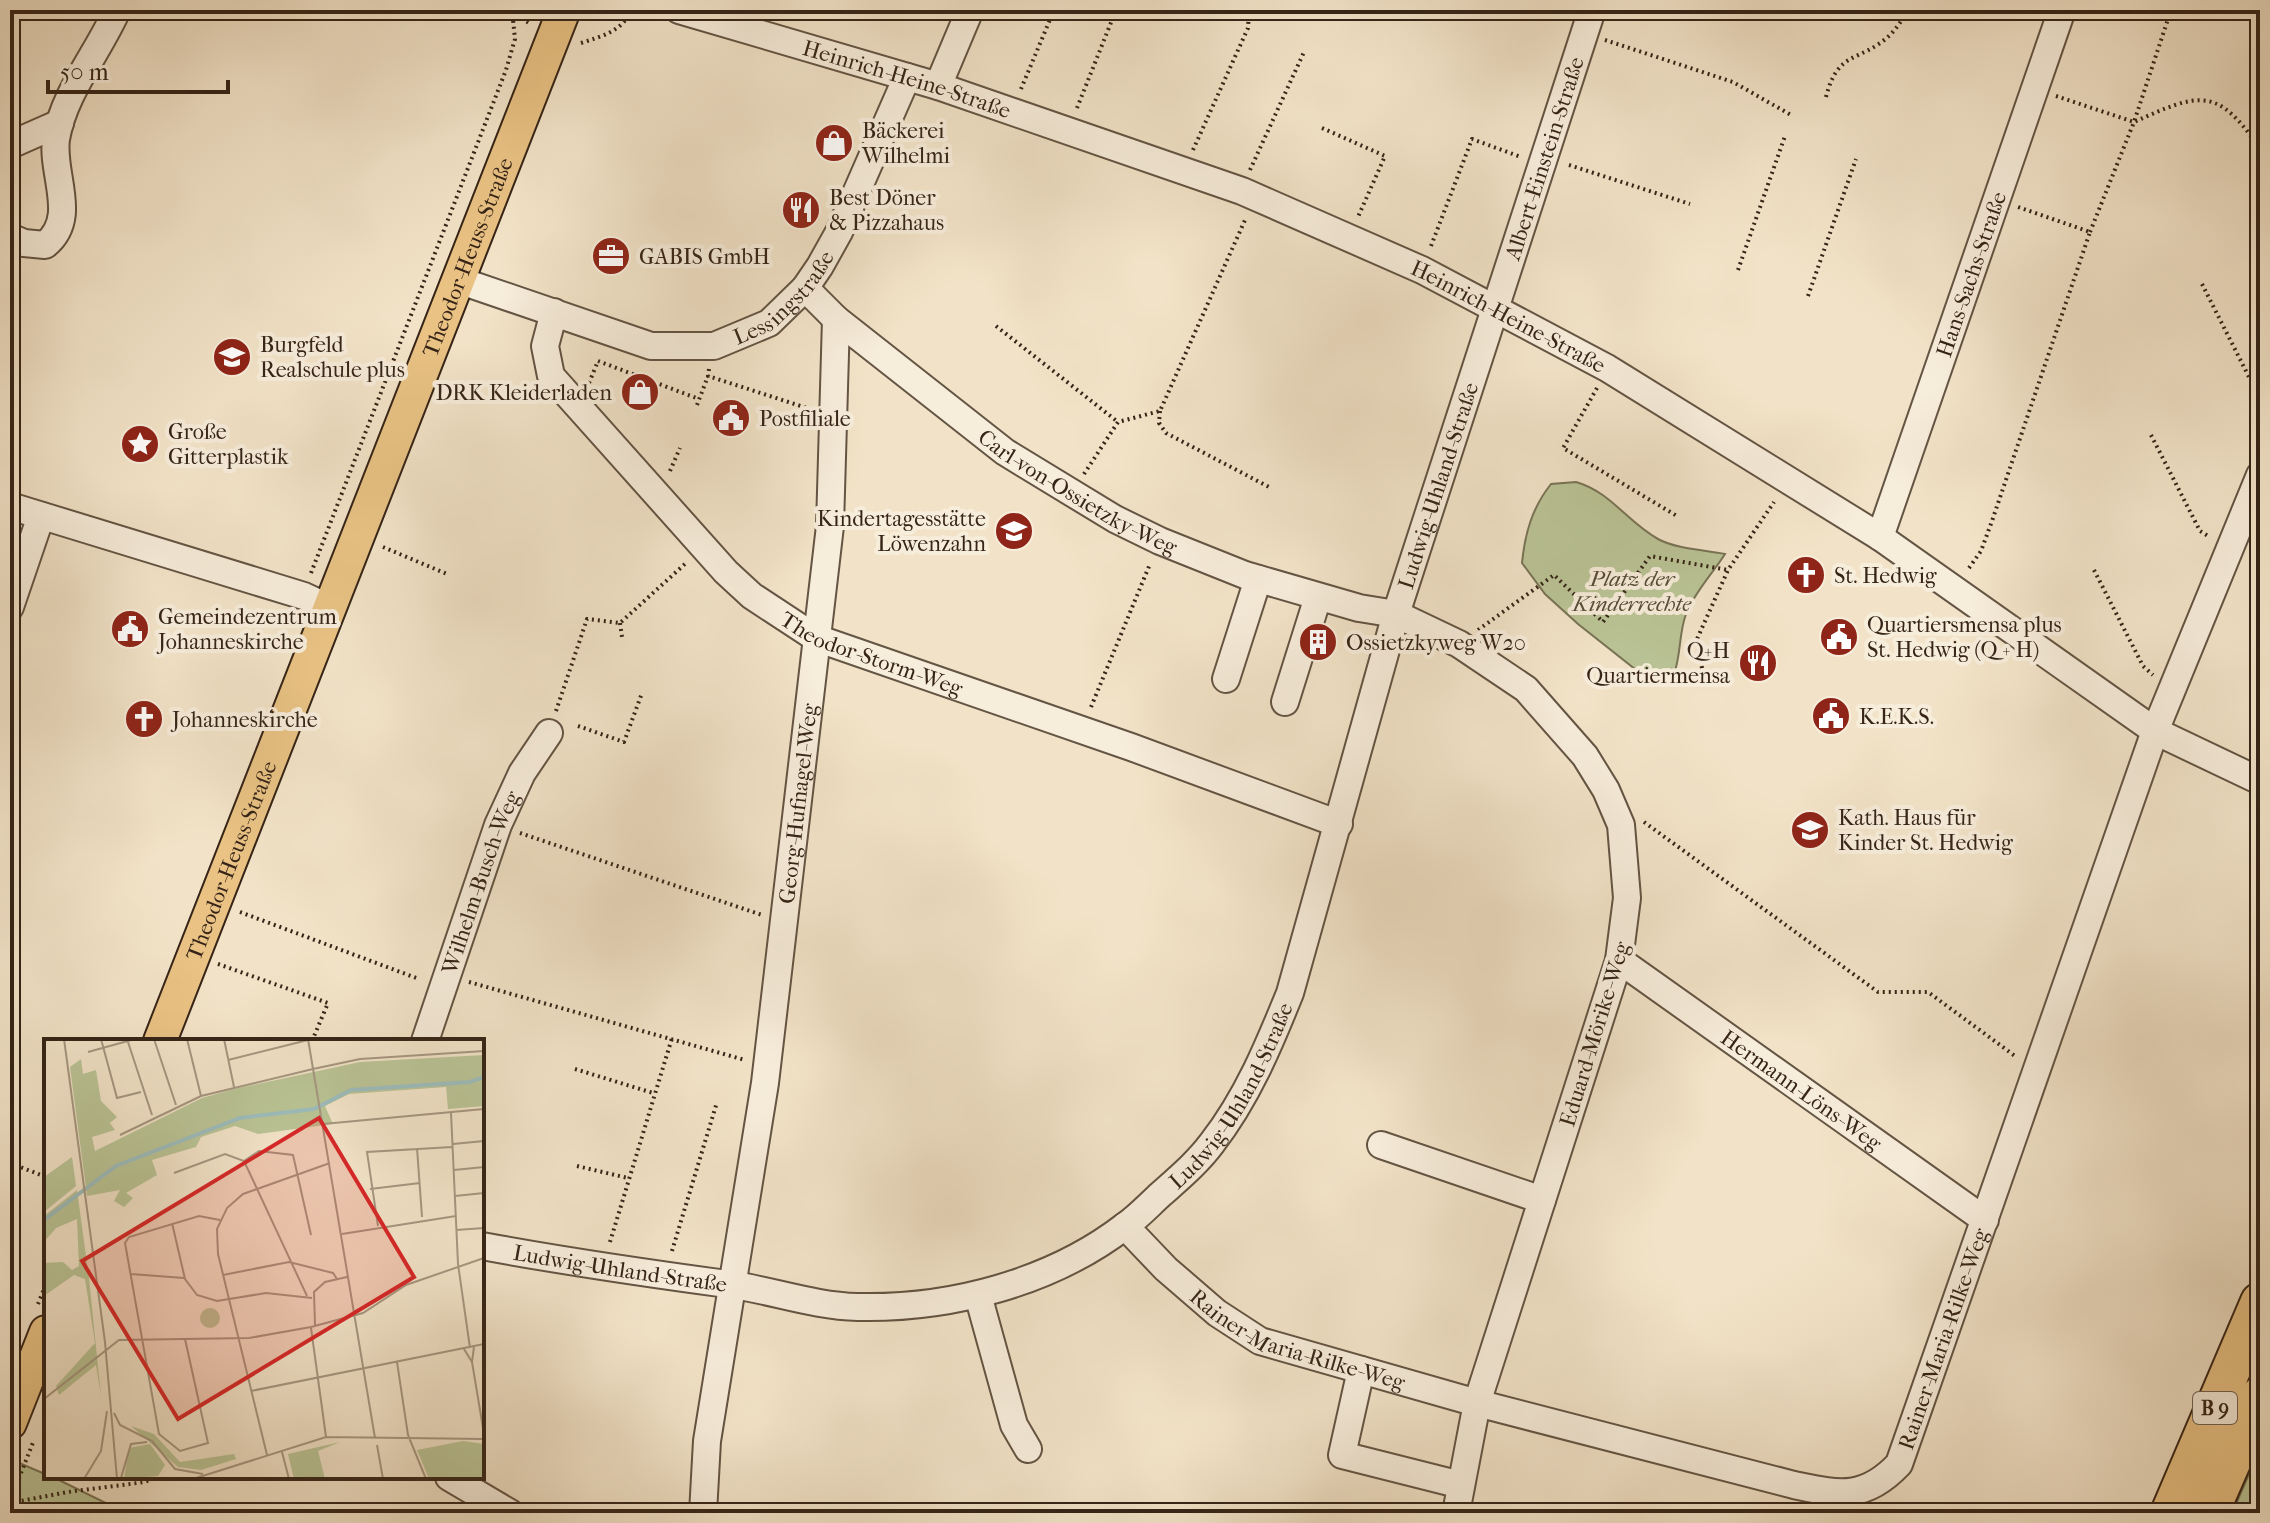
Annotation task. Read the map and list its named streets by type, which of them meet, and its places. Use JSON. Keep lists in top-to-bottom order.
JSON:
{
  "streets": {
    "highway": ["B 9"],
    "main road": ["Theodor-Heuss-Straße"],
    "street": [
      "Heinrich-Heine-Straße",
      "Albert-Einstein-Straße",
      "Hans-Sachs-Straße",
      "Lessingstraße",
      "Ludwig-Uhland-Straße",
      "Carl-von-Ossietzky-Weg",
      "Theodor-Storm-Weg",
      "Georg-Hufnagel-Weg",
      "Wilhelm-Busch-Weg",
      "Eduard-Mörike-Weg",
      "Hermann-Löns-Weg",
      "Rainer-Maria-Rilke-Weg"
    ]
  },
  "crossings": [
    ["Heinrich-Heine-Straße", "Albert-Einstein-Straße"],
    ["Heinrich-Heine-Straße", "Hans-Sachs-Straße"],
    ["Heinrich-Heine-Straße", "Lessingstraße"],
    ["Heinrich-Heine-Straße", "Ludwig-Uhland-Straße"],
    ["Heinrich-Heine-Straße", "Rainer-Maria-Rilke-Weg"],
    ["Albert-Einstein-Straße", "Ludwig-Uhland-Straße"],
    ["Theodor-Heuss-Straße", "Lessingstraße"],
    ["Lessingstraße", "Carl-von-Ossietzky-Weg"],
    ["Lessingstraße", "Theodor-Storm-Weg"],
    ["Ludwig-Uhland-Straße", "Carl-von-Ossietzky-Weg"],
    ["Ludwig-Uhland-Straße", "Theodor-Storm-Weg"],
    ["Ludwig-Uhland-Straße", "Georg-Hufnagel-Weg"],
    ["Ludwig-Uhland-Straße", "Eduard-Mörike-Weg"],
    ["Ludwig-Uhland-Straße", "Rainer-Maria-Rilke-Weg"],
    ["Carl-von-Ossietzky-Weg", "Georg-Hufnagel-Weg"],
    ["Carl-von-Ossietzky-Weg", "Eduard-Mörike-Weg"],
    ["Theodor-Storm-Weg", "Georg-Hufnagel-Weg"],
    ["Eduard-Mörike-Weg", "Hermann-Löns-Weg"],
    ["Eduard-Mörike-Weg", "Rainer-Maria-Rilke-Weg"],
    ["Hermann-Löns-Weg", "Rainer-Maria-Rilke-Weg"]
  ],
  "parks": ["Platz der Kinderrechte"],
  "places": {
    "shop": ["Bäckerei Wilhelmi", "DRK Kleiderladen"],
    "restaurant": ["Best Döner & Pizzahaus", "Q+H Quartiermensa"],
    "office": ["GABIS GmbH"],
    "school or university": ["Burgfeld Realschule plus", "Kindertagesstätte Löwenzahn", "Kath. Haus für Kinder St. Hedwig"],
    "public building": [
      "Postfiliale",
      "Gemeindezentrum Johanneskirche",
      "Quartiersmensa plus St. Hedwig (Q + H)",
      "K.E.K.S."
    ],
    "place": ["Große Gitterplastik"],
    "church": ["St. Hedwig", "Johanneskirche"],
    "building": ["Ossietzkyweg W20"]
  },
  "scale_bar": "50 m"
}
